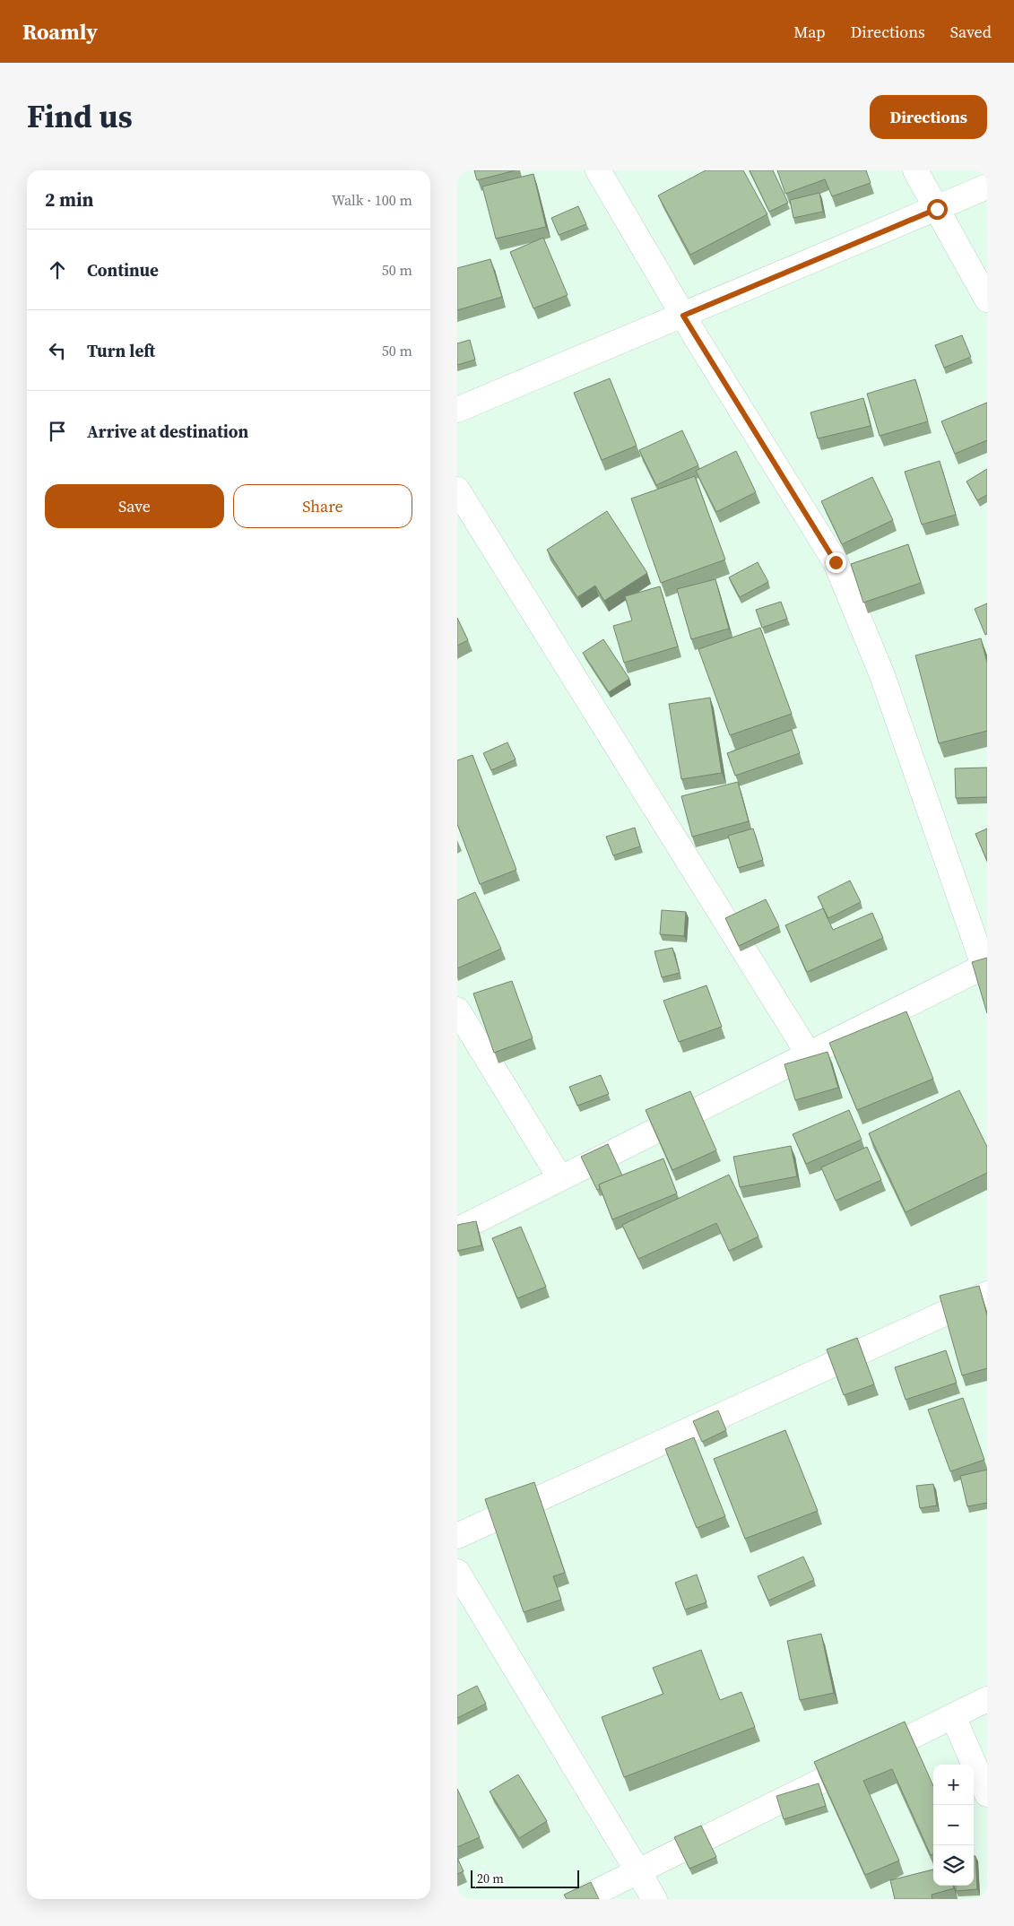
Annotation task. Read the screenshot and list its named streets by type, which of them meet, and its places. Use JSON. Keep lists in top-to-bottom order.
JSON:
{
  "scale_bar": "20 m",
  "page": {
    "header": "Roamly",
    "nav": ["Map", "Directions", "Saved"],
    "title": "Find us",
    "buttons": [
      "Directions",
      ["Save", "Share"]
    ],
    "heading": ["2 min", "Walk · 100 m"],
    "list": [
      ["Continue", "50 m"],
      ["Turn left", "50 m"],
      "Arrive at destination"
    ],
    "map_buttons": ["+", "−"],
    "scale": "20 m"
  }
}
